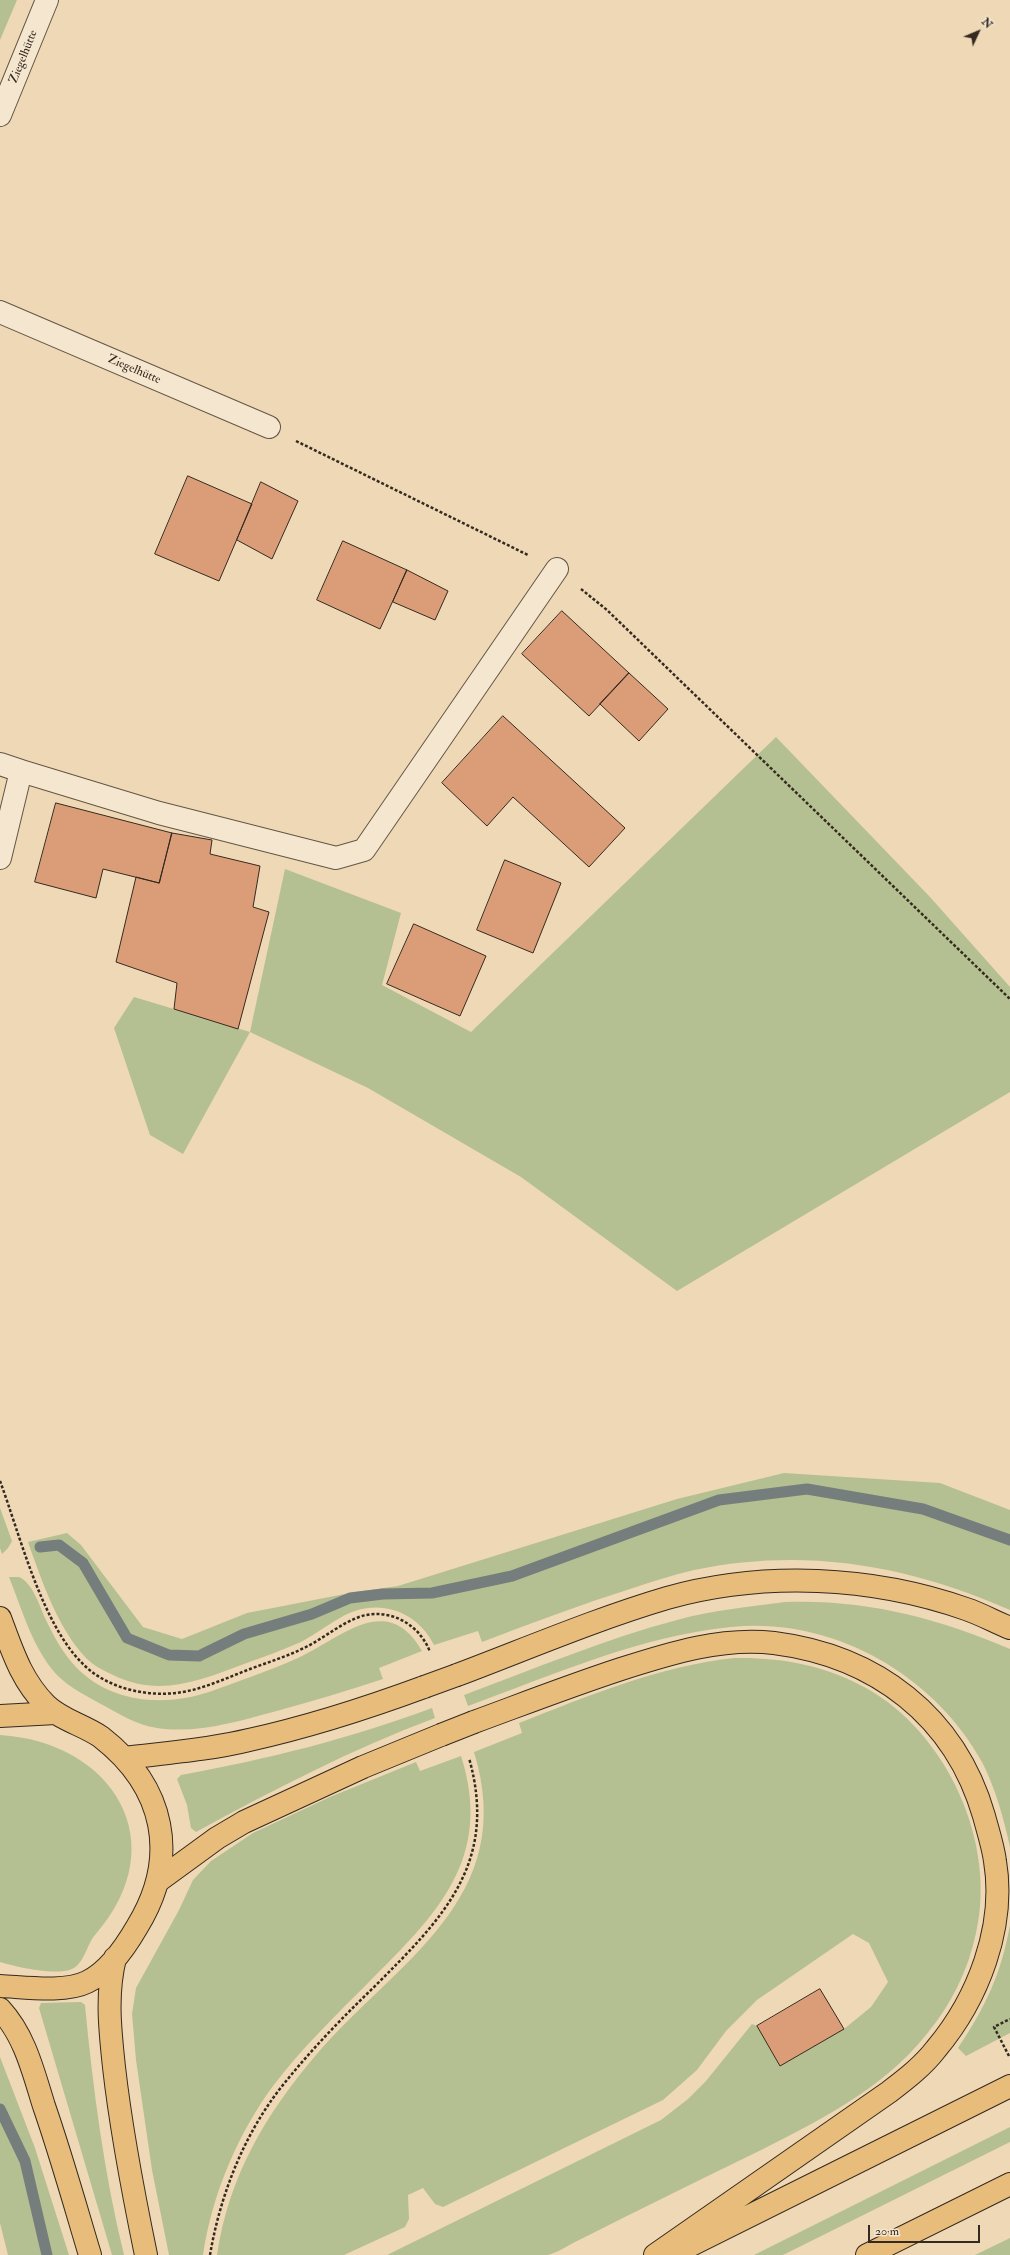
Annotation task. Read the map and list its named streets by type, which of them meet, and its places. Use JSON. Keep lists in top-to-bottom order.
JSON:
{
  "streets": {
    "street": ["Ziegelhütte"]
  },
  "scale_bar": "20 m",
  "north": "top right"
}
